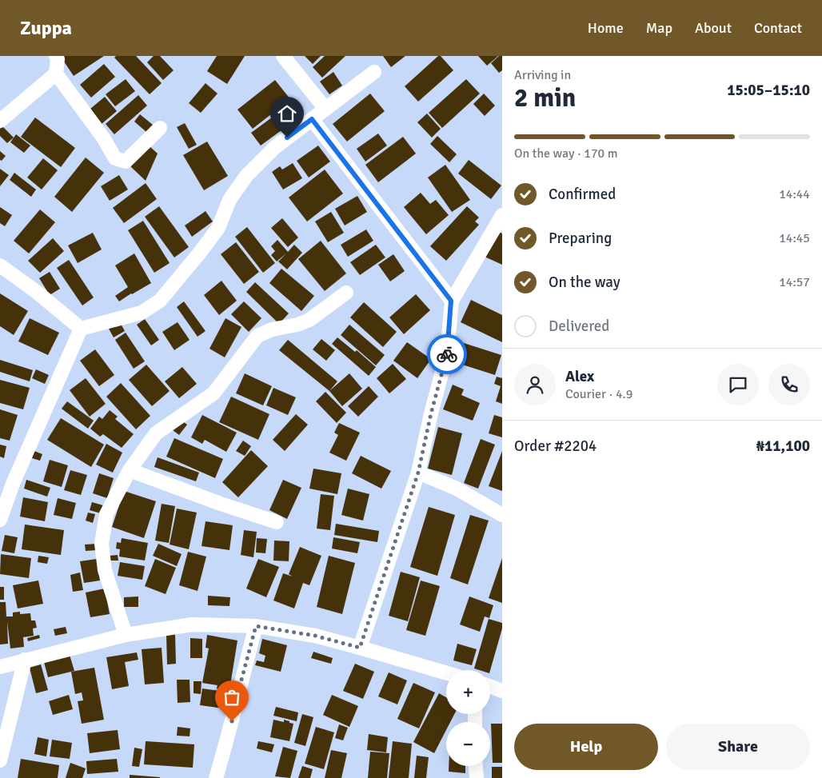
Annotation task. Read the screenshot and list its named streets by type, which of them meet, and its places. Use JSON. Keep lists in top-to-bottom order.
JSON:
{
  "page": {
    "header": "Zuppa",
    "nav": [
      "Home",
      "Map",
      "About",
      "Contact"
    ],
    "heading": ["2 min", "Arriving in", "15:05–15:10"],
    "panel": [
      "Alex",
      "Courier · 4.9",
      "Order #2204",
      "₦11,100"
    ],
    "bar": "On the way · 170 m",
    "list": [
      ["Confirmed", "14:44"],
      ["Preparing", "14:45"],
      ["On the way", "14:57"],
      "Delivered"
    ],
    "map_buttons": ["+", "−"],
    "buttons": ["Help", "Share"]
  }
}
